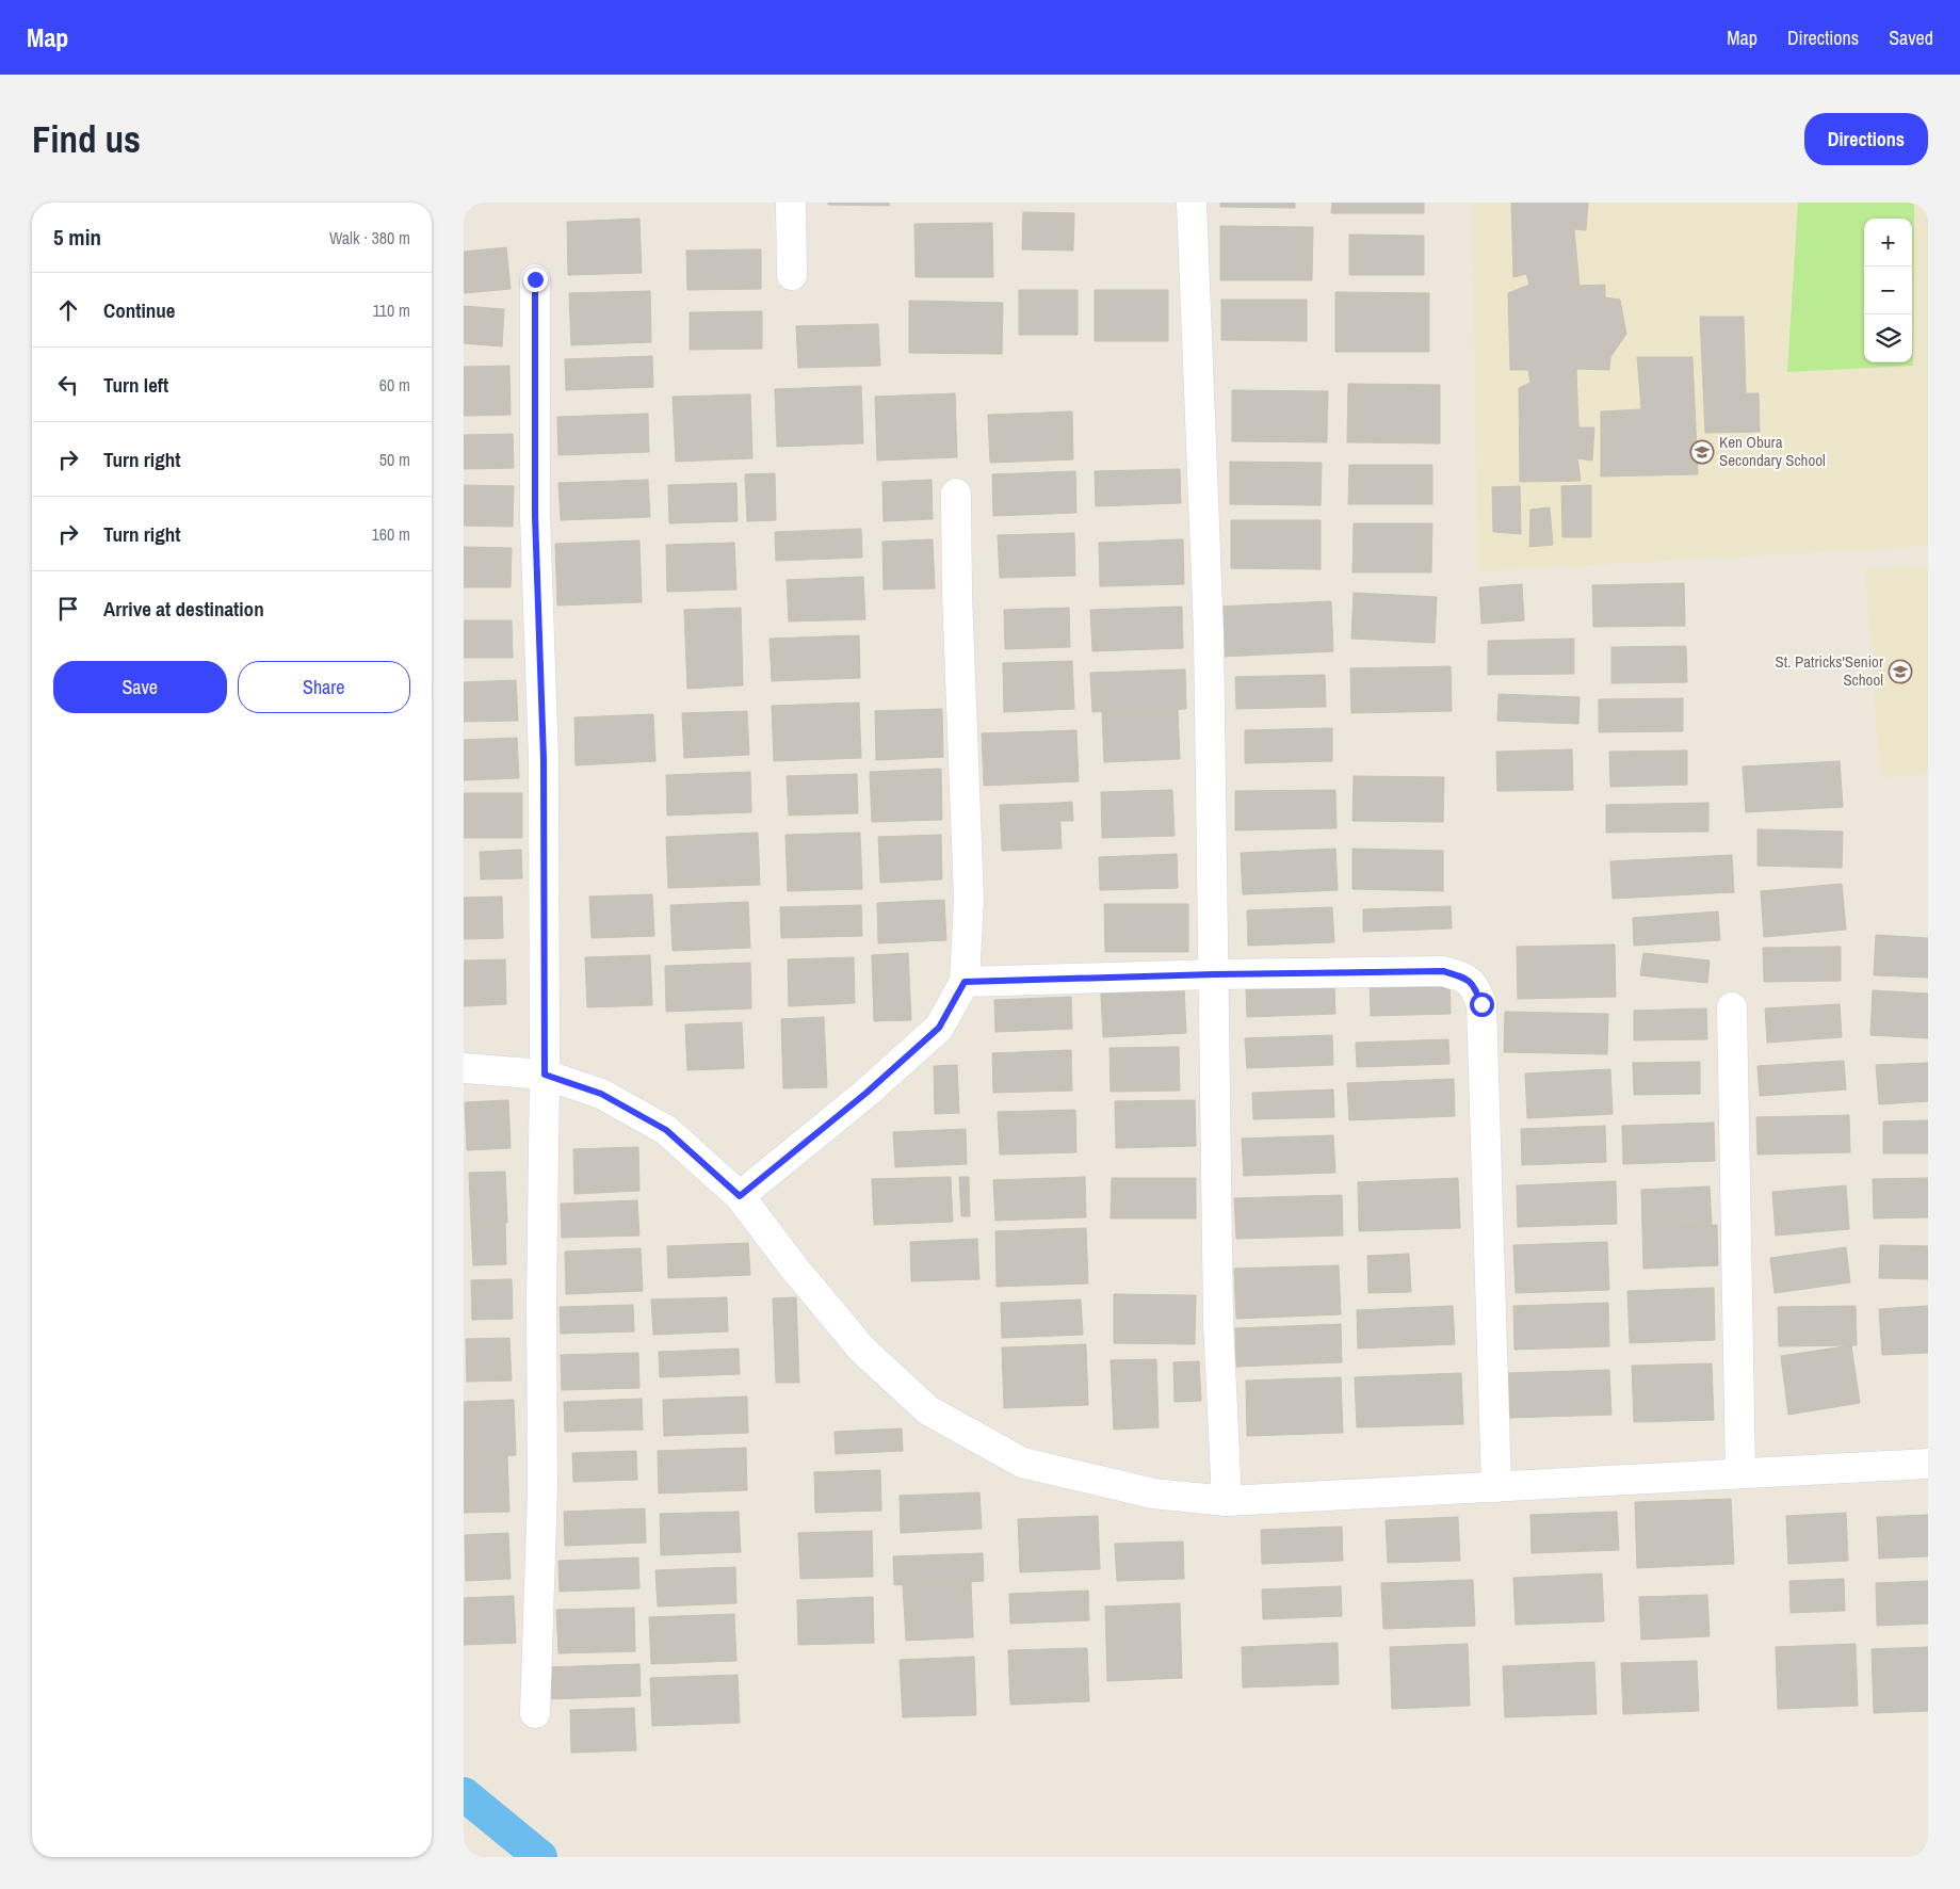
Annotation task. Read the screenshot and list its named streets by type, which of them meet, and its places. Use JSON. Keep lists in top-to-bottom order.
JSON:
{
  "places": {
    "school or university": ["Ken Obura Secondary School", "St. Patricks'Senior School"]
  },
  "page": {
    "header": "Map",
    "nav": ["Map", "Directions", "Saved"],
    "buttons": [
      "Directions",
      ["Save", "Share"]
    ],
    "title": "Find us",
    "heading": ["5 min", "Walk · 380 m"],
    "map_buttons": ["+", "−"],
    "list": [
      ["Continue", "110 m"],
      ["Turn left", "60 m"],
      ["Turn right", "50 m"],
      ["Turn right", "160 m"],
      "Arrive at destination"
    ]
  }
}
